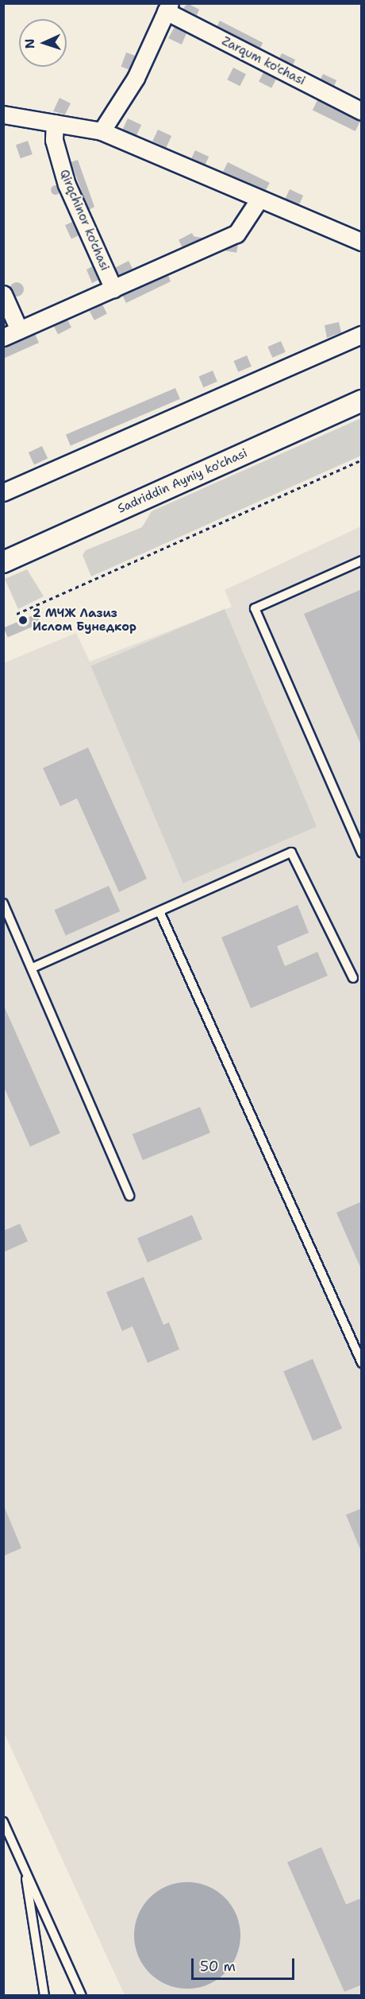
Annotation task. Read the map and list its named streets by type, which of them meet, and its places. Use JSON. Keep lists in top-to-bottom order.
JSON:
{
  "streets": {
    "street": ["Zarqum ko'chasi", "Qirqchinor ko'chasi", "Sadriddin Ayniy ko'chasi"]
  },
  "places": ["2 МЧЖ Лазиз Ислом Бунедкор"],
  "scale_bar": "50 m",
  "north": "left"
}
